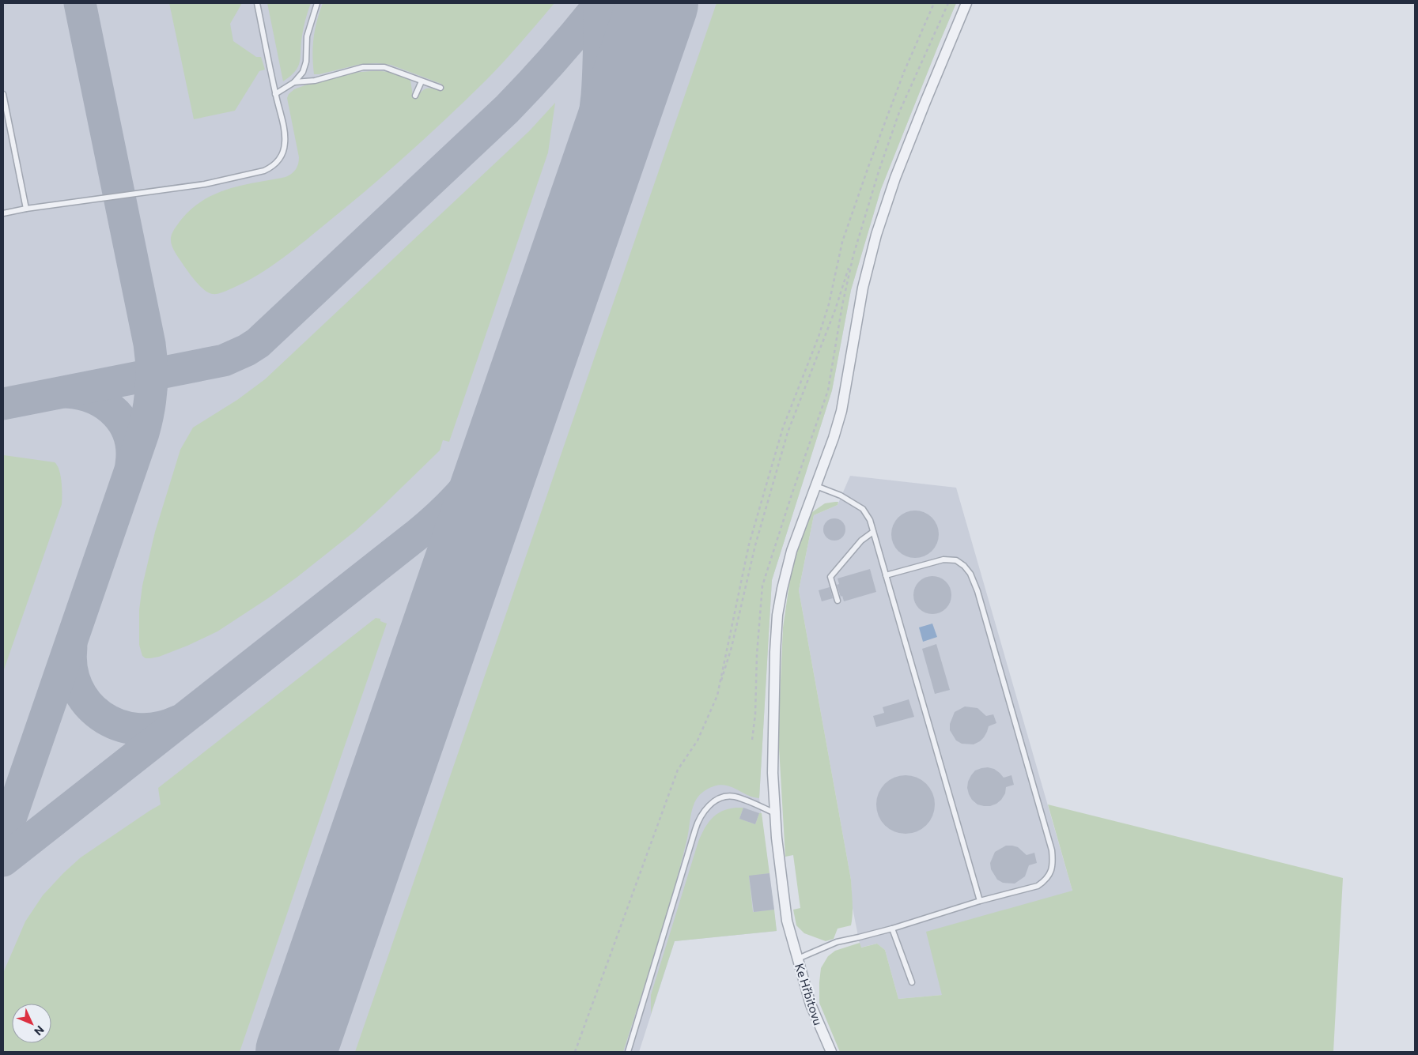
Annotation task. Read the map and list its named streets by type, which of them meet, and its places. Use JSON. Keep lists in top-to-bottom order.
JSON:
{
  "streets": {
    "street": ["Ke Hřbitovu"]
  },
  "north": "bottom right"
}
